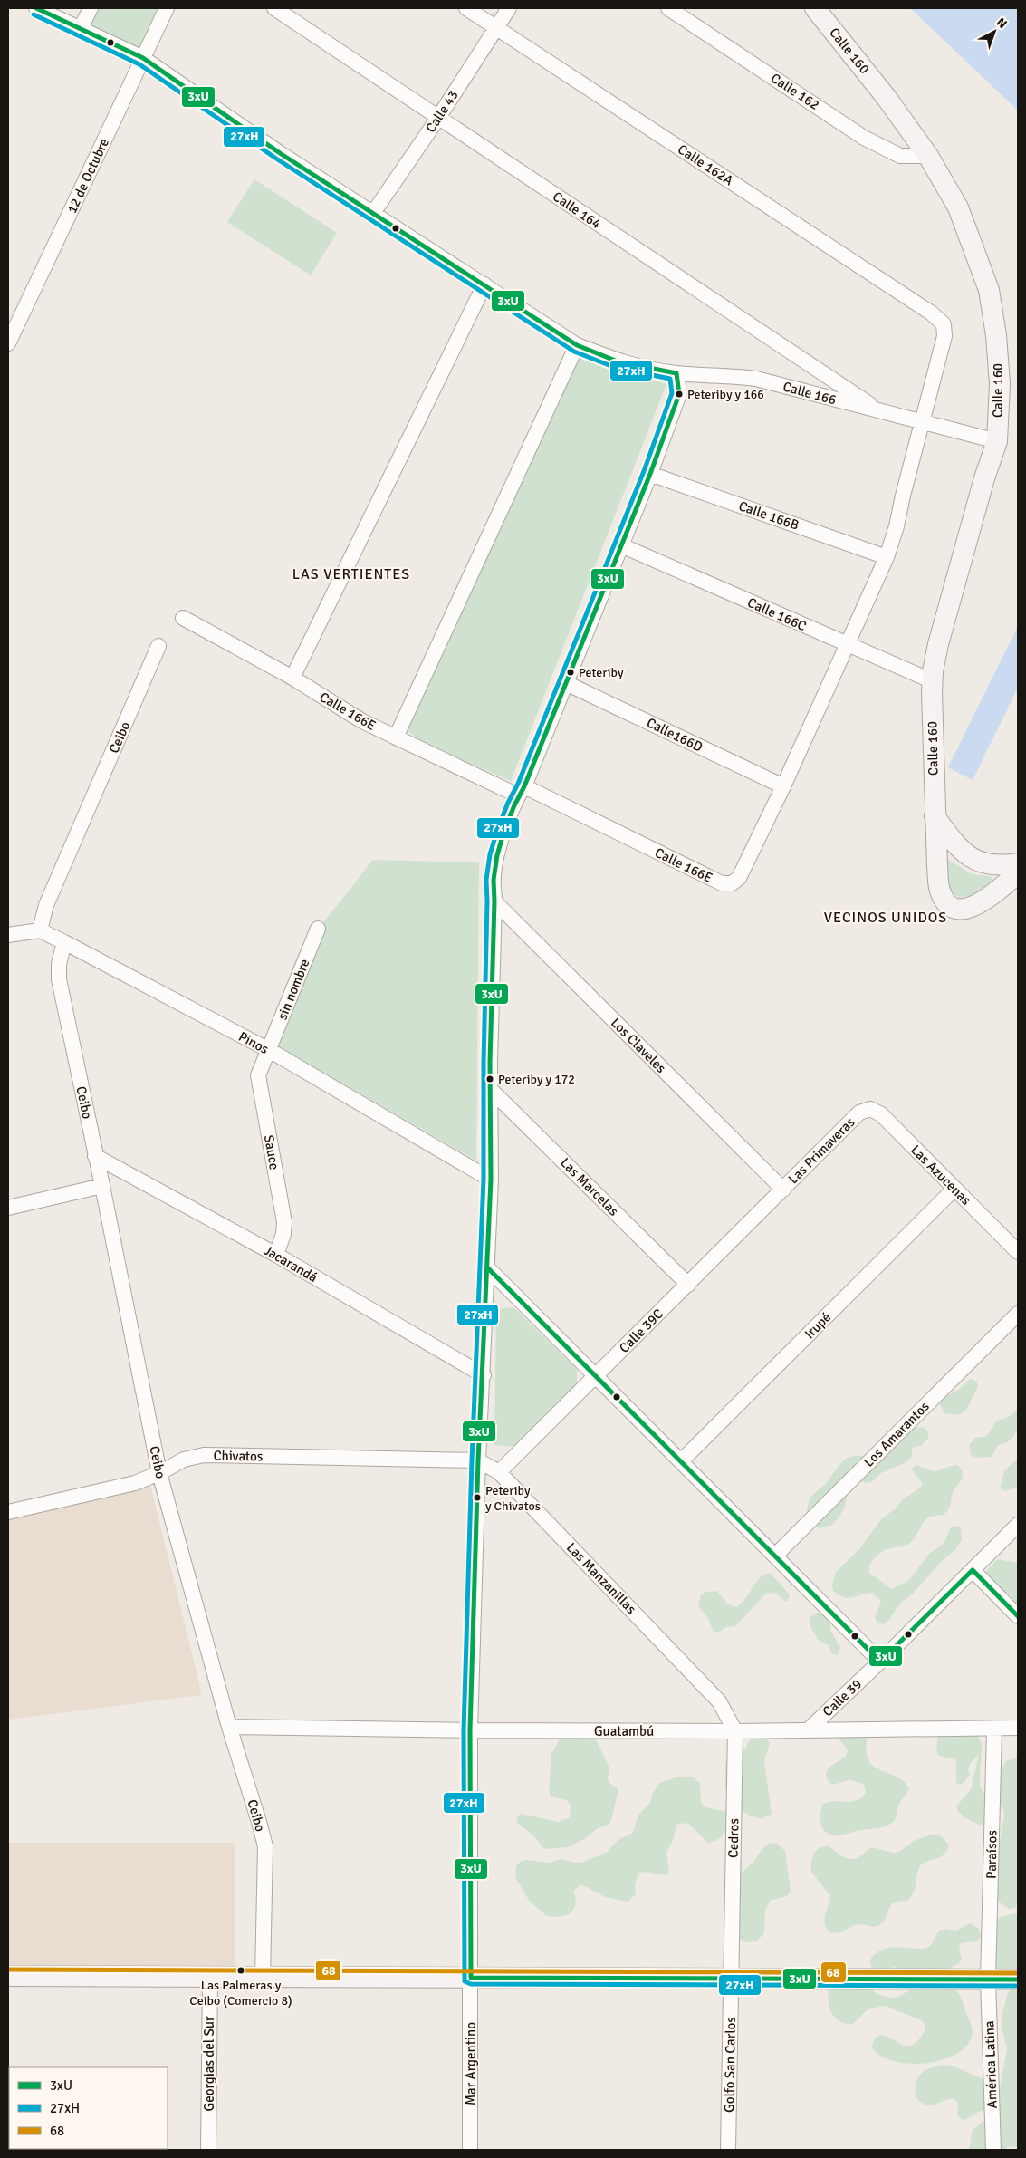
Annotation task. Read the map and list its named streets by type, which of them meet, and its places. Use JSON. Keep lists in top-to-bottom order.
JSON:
{
  "streets": {
    "main road": ["Calle 160"],
    "street": [
      "Calle 162",
      "Calle 43",
      "Calle 162A",
      "12 de Octubre",
      "Calle 164",
      "Calle 166",
      "Calle 166B",
      "Calle 166C",
      "Calle 166E",
      "Calle166D",
      "Ceibo",
      "sin nombre",
      "Pinos",
      "Los Claveles",
      "Las Primaveras",
      "Sauce",
      "Las Azucenas",
      "Las Marcelas",
      "Jacarandá",
      "Irupé",
      "Calle 39C",
      "Los Amarantos",
      "Chivatos",
      "Las Manzanillas",
      "Calle 39",
      "Guatambú",
      "Cedros",
      "Paraísos",
      "Georgias del Sur",
      "Mar Argentino",
      "Golfo San Carlos",
      "América Latina"
    ]
  },
  "crossings": [
    ["Calle 160", "Calle 162"],
    ["Calle 160", "Calle 166"],
    ["Calle 160", "Calle 166C"],
    ["Calle 43", "Calle 162A"],
    ["Calle 43", "Calle 164"],
    ["Calle 43", "Calle 166"],
    ["Calle 162A", "Calle 166"],
    ["12 de Octubre", "Calle 166"],
    ["Calle 164", "Calle 166"],
    ["Calle 166E", "Calle166D"],
    ["Ceibo", "Pinos"],
    ["Ceibo", "Jacarandá"],
    ["Ceibo", "Chivatos"],
    ["Ceibo", "Guatambú"],
    ["sin nombre", "Pinos"],
    ["sin nombre", "Sauce"],
    ["Pinos", "Sauce"],
    ["Los Claveles", "Las Primaveras"],
    ["Los Claveles", "Calle 39C"],
    ["Las Primaveras", "Las Azucenas"],
    ["Las Primaveras", "Calle 39C"],
    ["Sauce", "Jacarandá"],
    ["Las Azucenas", "Irupé"],
    ["Las Marcelas", "Calle 39C"],
    ["Calle 39C", "Las Manzanillas"],
    ["Chivatos", "Las Manzanillas"],
    ["Las Manzanillas", "Cedros"],
    ["Calle 39", "Guatambú"],
    ["Guatambú", "Cedros"],
    ["Guatambú", "Paraísos"],
    ["Cedros", "Golfo San Carlos"],
    ["Paraísos", "América Latina"]
  ],
  "districts": ["LAS VERTIENTES", "VECINOS UNIDOS"],
  "places": [
    "Peteriby y 166",
    "Peteriby",
    "Peteriby y 172",
    "Peteriby y Chivatos",
    "Las Palmeras y Ceibo (Comercio 8)"
  ],
  "lines": ["transit line 3xU", "transit line 27xH", "transit line 68"],
  "legend": ["3xU", "27xH", "68"],
  "north": "top right"
}
